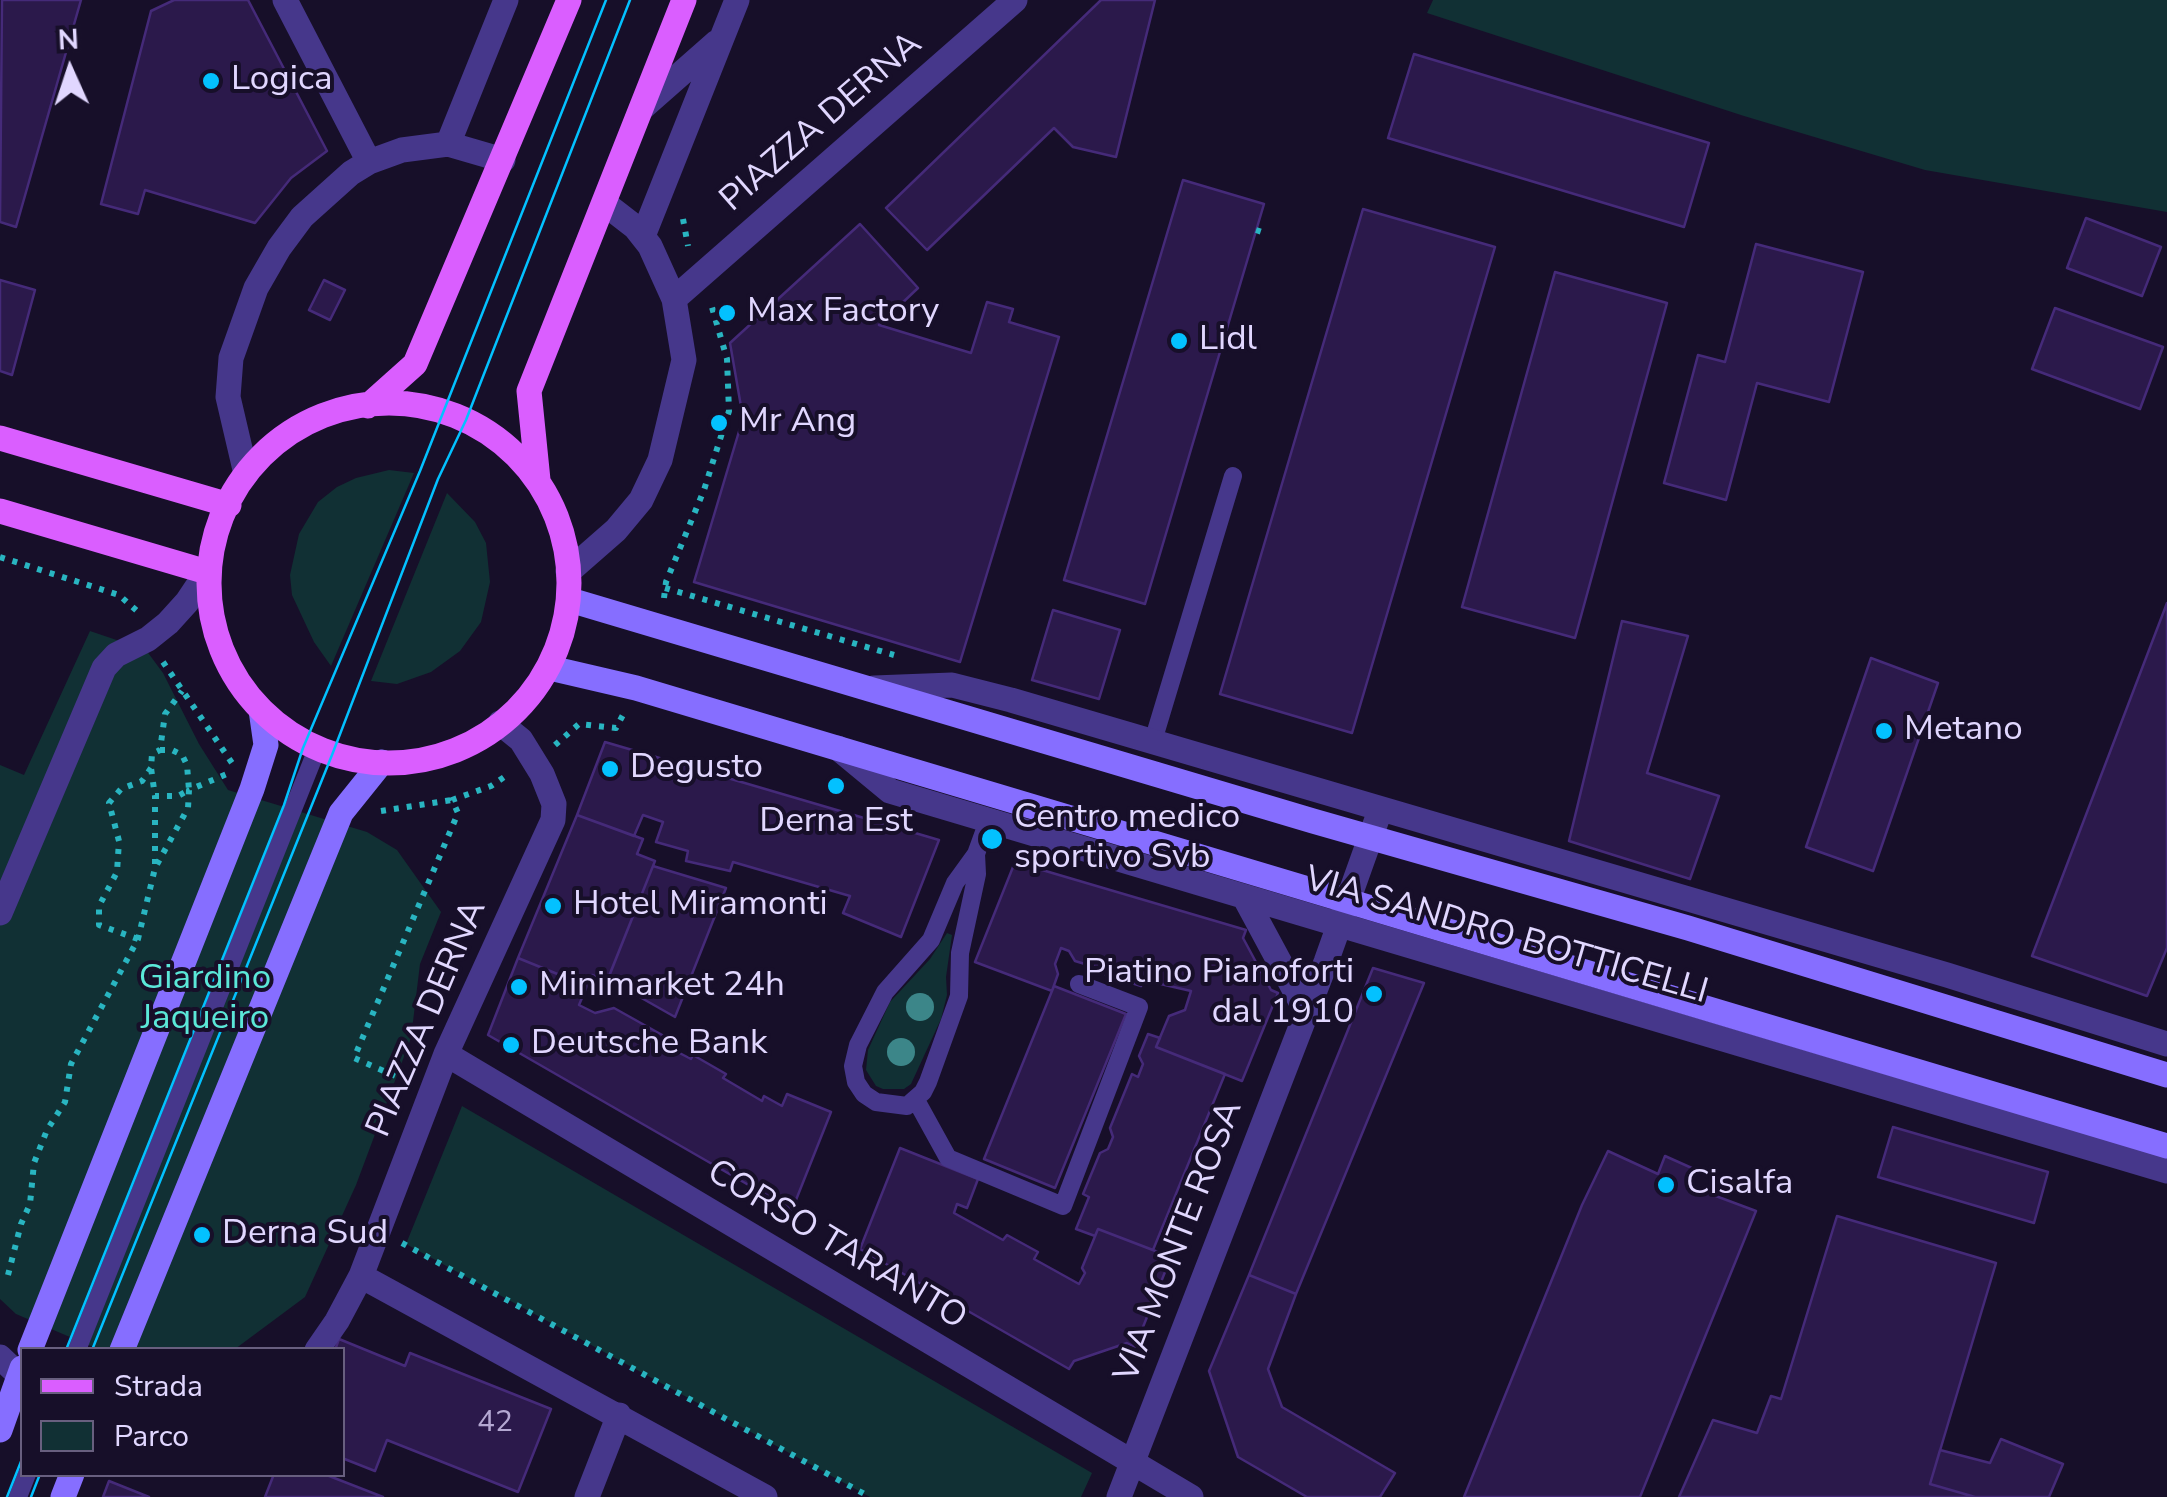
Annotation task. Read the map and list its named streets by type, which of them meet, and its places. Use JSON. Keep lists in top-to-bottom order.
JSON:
{
  "streets": {
    "main road": ["VIA SANDRO BOTTICELLI"],
    "street": ["PIAZZA DERNA", "VIA MONTE ROSA", "CORSO TARANTO"]
  },
  "crossings": [
    ["PIAZZA DERNA", "CORSO TARANTO"],
    ["VIA SANDRO BOTTICELLI", "VIA MONTE ROSA"],
    ["VIA MONTE ROSA", "CORSO TARANTO"]
  ],
  "parks": ["Giardino Jaqueiro"],
  "places": [
    "Logica",
    "Max Factory",
    "Lidl",
    "Mr Ang",
    "Metano",
    "Degusto",
    "Derna Est",
    "Centro medico sportivo Svb",
    "Hotel Miramonti",
    "Minimarket 24h",
    "Piatino Pianoforti dal 1910",
    "Deutsche Bank",
    "Cisalfa",
    "Derna Sud"
  ],
  "house_numbers": ["42"],
  "legend": ["Strada", "Parco"],
  "north": "top"
}
